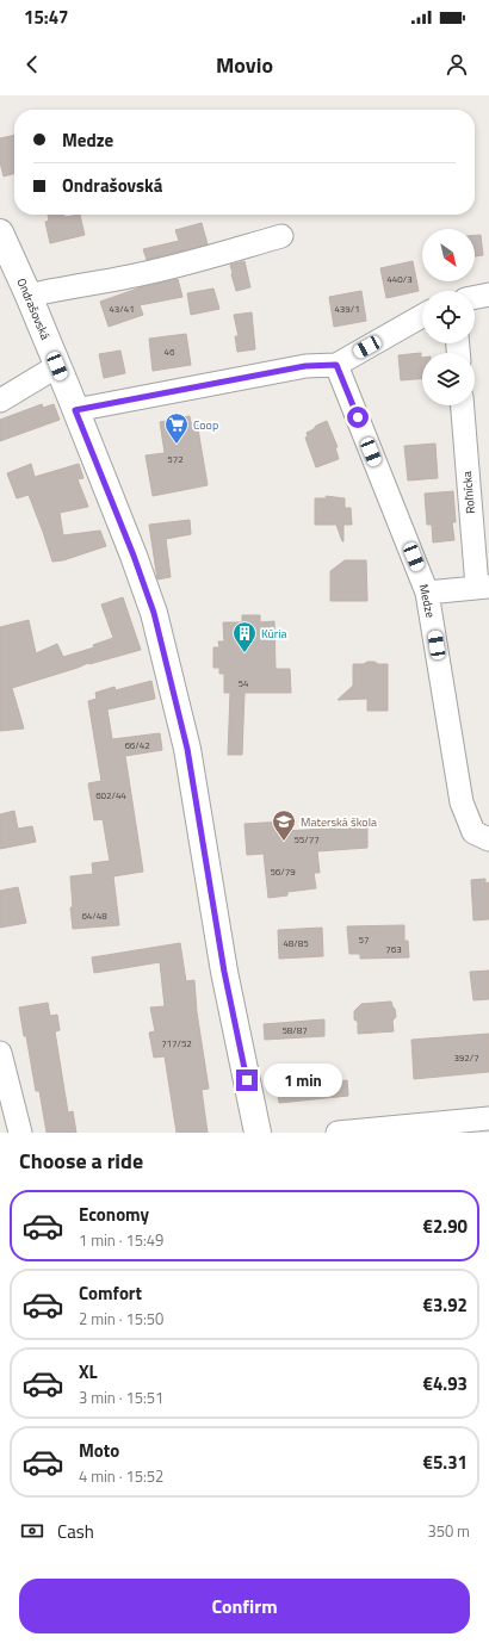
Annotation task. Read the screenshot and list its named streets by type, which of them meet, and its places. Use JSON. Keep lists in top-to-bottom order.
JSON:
{
  "streets": {
    "street": ["Ondrašovská", "Roľnícka", "Medze"]
  },
  "crossings": [
    ["Roľnícka", "Medze"]
  ],
  "places": {
    "supermarket": ["Coop"],
    "building": ["Kúria"],
    "school or university": ["Materská škola"]
  },
  "house_numbers": [
    "440/3",
    "43/41",
    "439/1",
    "46",
    "572",
    "54",
    "66/42",
    "602/44",
    "55/77",
    "56/79",
    "64/48",
    "57",
    "48/85",
    "763",
    "58/87",
    "717/52",
    "392/7"
  ],
  "north": "bottom right",
  "page": {
    "status": "15:47",
    "header": "Movio",
    "banner": ["Medze", "Ondrašovská"],
    "bubble": "1 min",
    "heading": "Choose a ride",
    "list": [
      {
        "name": "Economy",
        "note": "1 min · 15:49",
        "value": "€2.90"
      },
      {
        "name": "Comfort",
        "note": "2 min · 15:50",
        "value": "€3.92"
      },
      {
        "name": "XL",
        "note": "3 min · 15:51",
        "value": "€4.93"
      },
      {
        "name": "Moto",
        "note": "4 min · 15:52",
        "value": "€5.31"
      }
    ],
    "pay": ["Cash", "350 m"],
    "buttons": "Confirm"
  }
}
